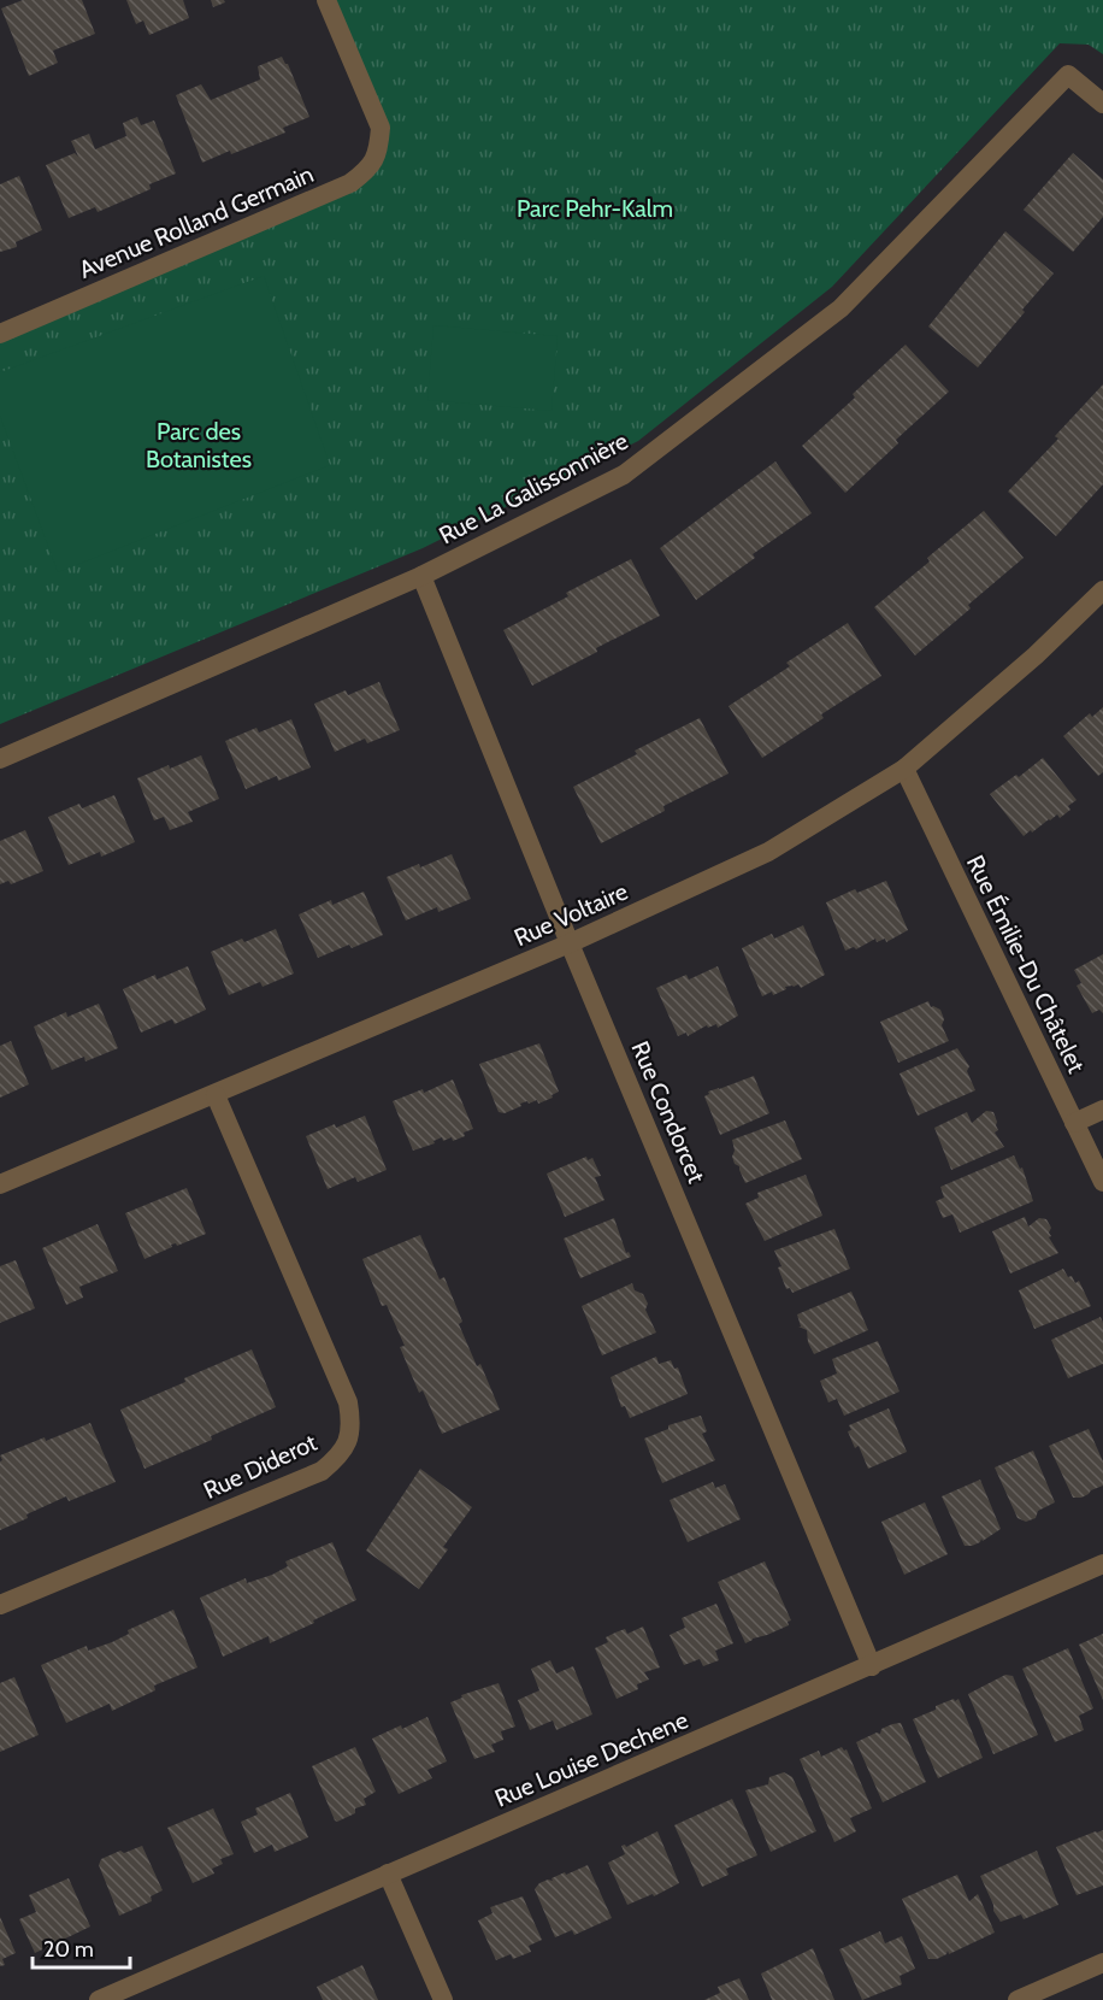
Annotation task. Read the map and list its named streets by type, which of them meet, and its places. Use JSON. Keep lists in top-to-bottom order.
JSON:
{
  "streets": {
    "street": [
      "Avenue Rolland Germain",
      "Rue La Galissonnière",
      "Rue Voltaire",
      "Rue Émilie-Du Châtelet",
      "Rue Condorcet",
      "Rue Diderot",
      "Rue Louise Dechene"
    ]
  },
  "crossings": [
    ["Rue La Galissonnière", "Rue Condorcet"],
    ["Rue Voltaire", "Rue Émilie-Du Châtelet"],
    ["Rue Voltaire", "Rue Condorcet"],
    ["Rue Voltaire", "Rue Diderot"],
    ["Rue Condorcet", "Rue Louise Dechene"]
  ],
  "parks": ["Parc Pehr-Kalm", "Parc des Botanistes"],
  "scale_bar": "20 m"
}
